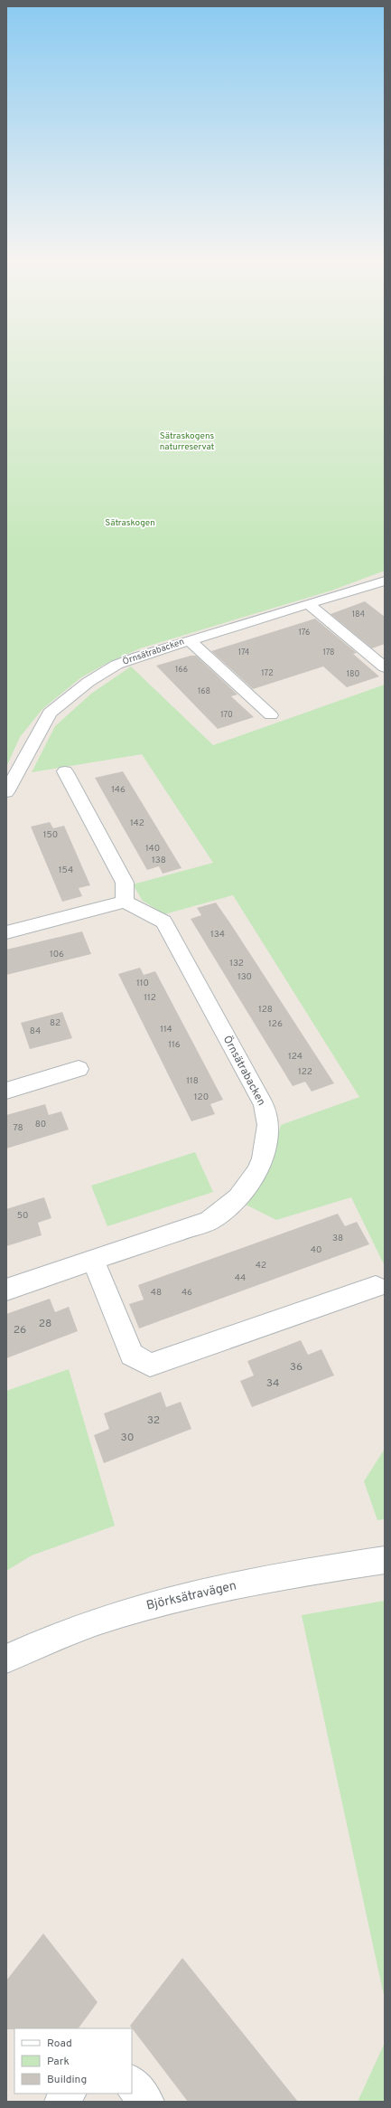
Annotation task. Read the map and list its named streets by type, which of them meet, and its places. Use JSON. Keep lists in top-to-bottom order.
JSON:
{
  "streets": {
    "street": ["Örnsätrabacken", "Björksätravägen"]
  },
  "parks": ["Sätraskogens naturreservat", "Sätraskogen"],
  "house_numbers": [
    "184",
    "176",
    "174",
    "178",
    "166",
    "172",
    "180",
    "168",
    "170",
    "146",
    "142",
    "150",
    "140",
    "138",
    "154",
    "134",
    "106",
    "132",
    "130",
    "110",
    "112",
    "128",
    "82",
    "126",
    "114",
    "84",
    "116",
    "124",
    "122",
    "118",
    "120",
    "80",
    "78",
    "50",
    "38",
    "40",
    "42",
    "44",
    "48",
    "46",
    "28",
    "26",
    "36",
    "34",
    "32",
    "30"
  ],
  "legend": ["Road", "Park", "Building"]
}
